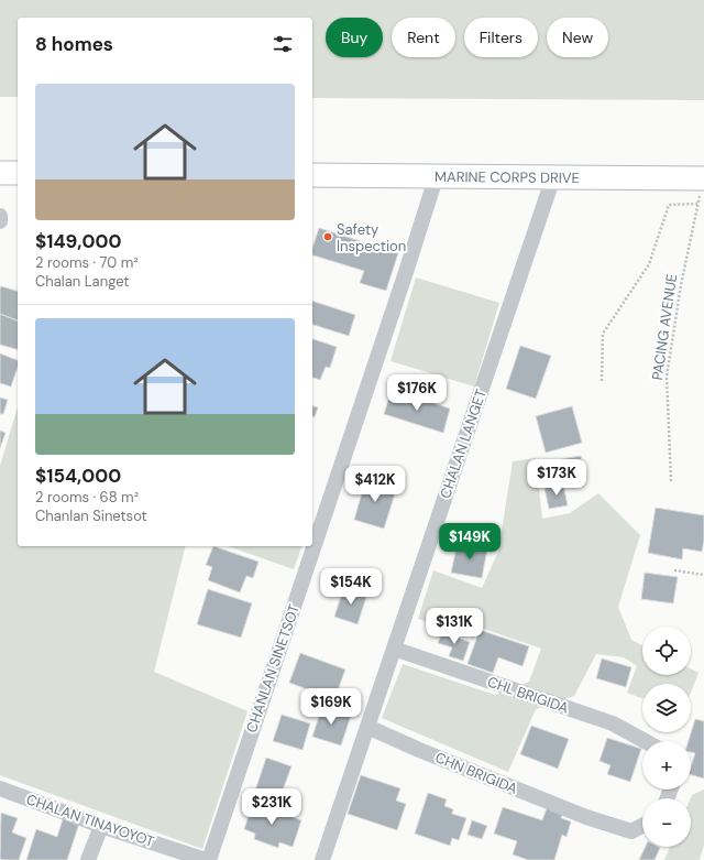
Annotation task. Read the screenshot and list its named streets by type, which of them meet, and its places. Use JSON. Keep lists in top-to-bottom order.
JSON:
{
  "streets": {
    "main road": ["MARINE CORPS DRIVE"],
    "street": [
      "CHALAN LANGET",
      "CHANLAN SINETSOT",
      "CHL BRIGIDA",
      "CHN BRIGIDA",
      "CHALAN TINAYOYOT"
    ],
    "path": ["PACING AVENUE"]
  },
  "crossings": [
    ["MARINE CORPS DRIVE", "PACING AVENUE"],
    ["MARINE CORPS DRIVE", "CHALAN LANGET"],
    ["MARINE CORPS DRIVE", "CHANLAN SINETSOT"],
    ["CHALAN LANGET", "CHL BRIGIDA"],
    ["CHALAN LANGET", "CHN BRIGIDA"],
    ["CHANLAN SINETSOT", "CHALAN TINAYOYOT"]
  ],
  "places": ["Safety Inspection"],
  "page": {
    "chip": [
      "Buy",
      "Rent",
      "Filters",
      "New"
    ],
    "heading": "8 homes",
    "list": [
      {
        "name": "$149,000",
        "note": "2 rooms · 70 m² · Chalan Langet"
      },
      {
        "name": "$154,000",
        "note": "2 rooms · 68 m² · Chanlan Sinetsot"
      }
    ],
    "price": [
      "$176K",
      "$173K",
      "$412K",
      "$149K",
      "$154K",
      "$131K",
      "$169K",
      "$231K"
    ],
    "map_buttons": ["+", "−"]
  }
}
